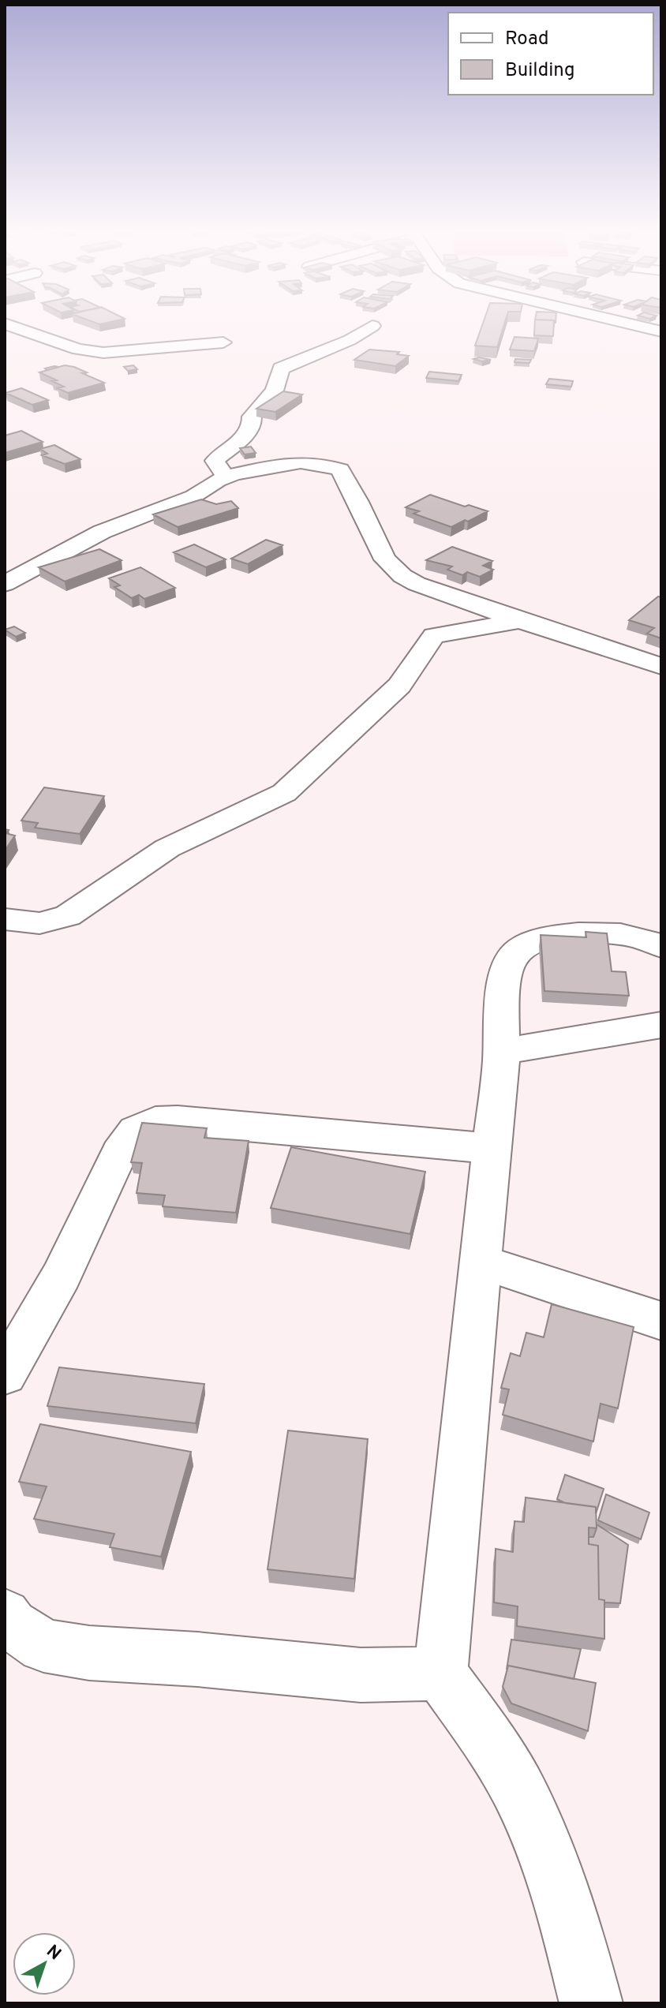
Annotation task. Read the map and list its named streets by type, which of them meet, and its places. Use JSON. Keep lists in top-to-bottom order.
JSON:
{
  "legend": ["Road", "Building"],
  "north": "top right"
}
